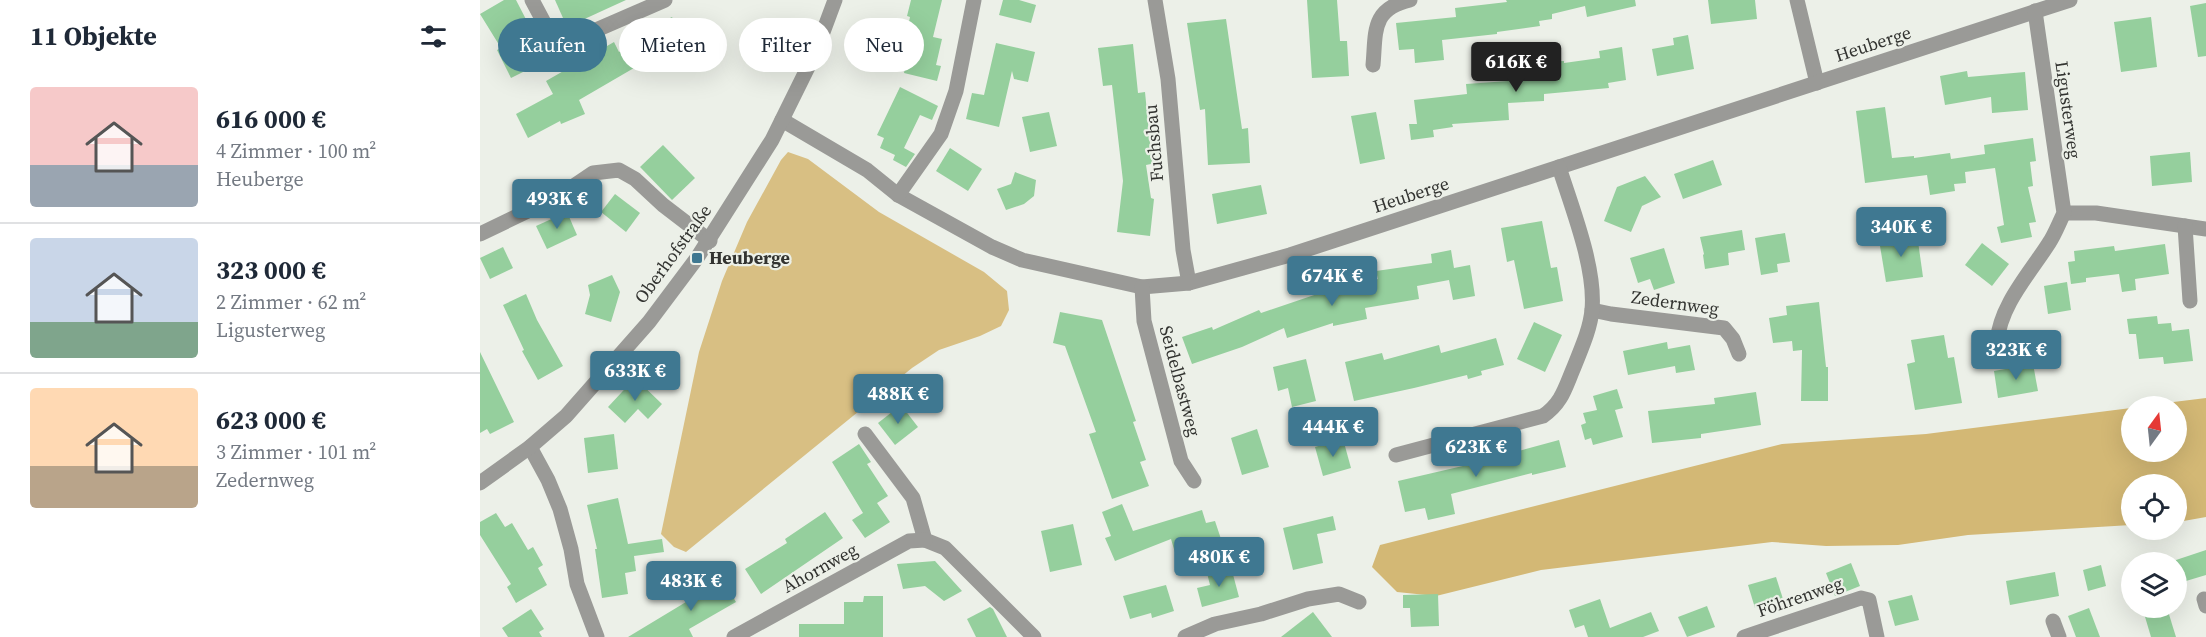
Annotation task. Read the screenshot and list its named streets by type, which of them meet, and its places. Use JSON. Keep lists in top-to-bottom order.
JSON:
{
  "streets": {
    "street": [
      "Heuberge",
      "Ligusterweg",
      "Fuchsbau",
      "Oberhofstraße",
      "Zedernweg",
      "Seidelbastweg",
      "Ahornweg",
      "Föhrenweg"
    ]
  },
  "crossings": [
    ["Heuberge", "Ligusterweg"],
    ["Heuberge", "Fuchsbau"],
    ["Heuberge", "Oberhofstraße"],
    ["Heuberge", "Seidelbastweg"]
  ],
  "places": {
    "transit": ["Heuberge"]
  },
  "north": "top",
  "page": {
    "heading": "11 Objekte",
    "chip": [
      "Kaufen",
      "Mieten",
      "Filter",
      "Neu"
    ],
    "price": [
      "616K €",
      "493K €",
      "340K €",
      "674K €",
      "323K €",
      "633K €",
      "488K €",
      "444K €",
      "623K €",
      "480K €",
      "483K €"
    ],
    "list": [
      {
        "name": "616 000 €",
        "note": "4 Zimmer · 100 m² · Heuberge"
      },
      {
        "name": "323 000 €",
        "note": "2 Zimmer · 62 m² · Ligusterweg"
      },
      {
        "name": "623 000 €",
        "note": "3 Zimmer · 101 m² · Zedernweg"
      }
    ]
  }
}
